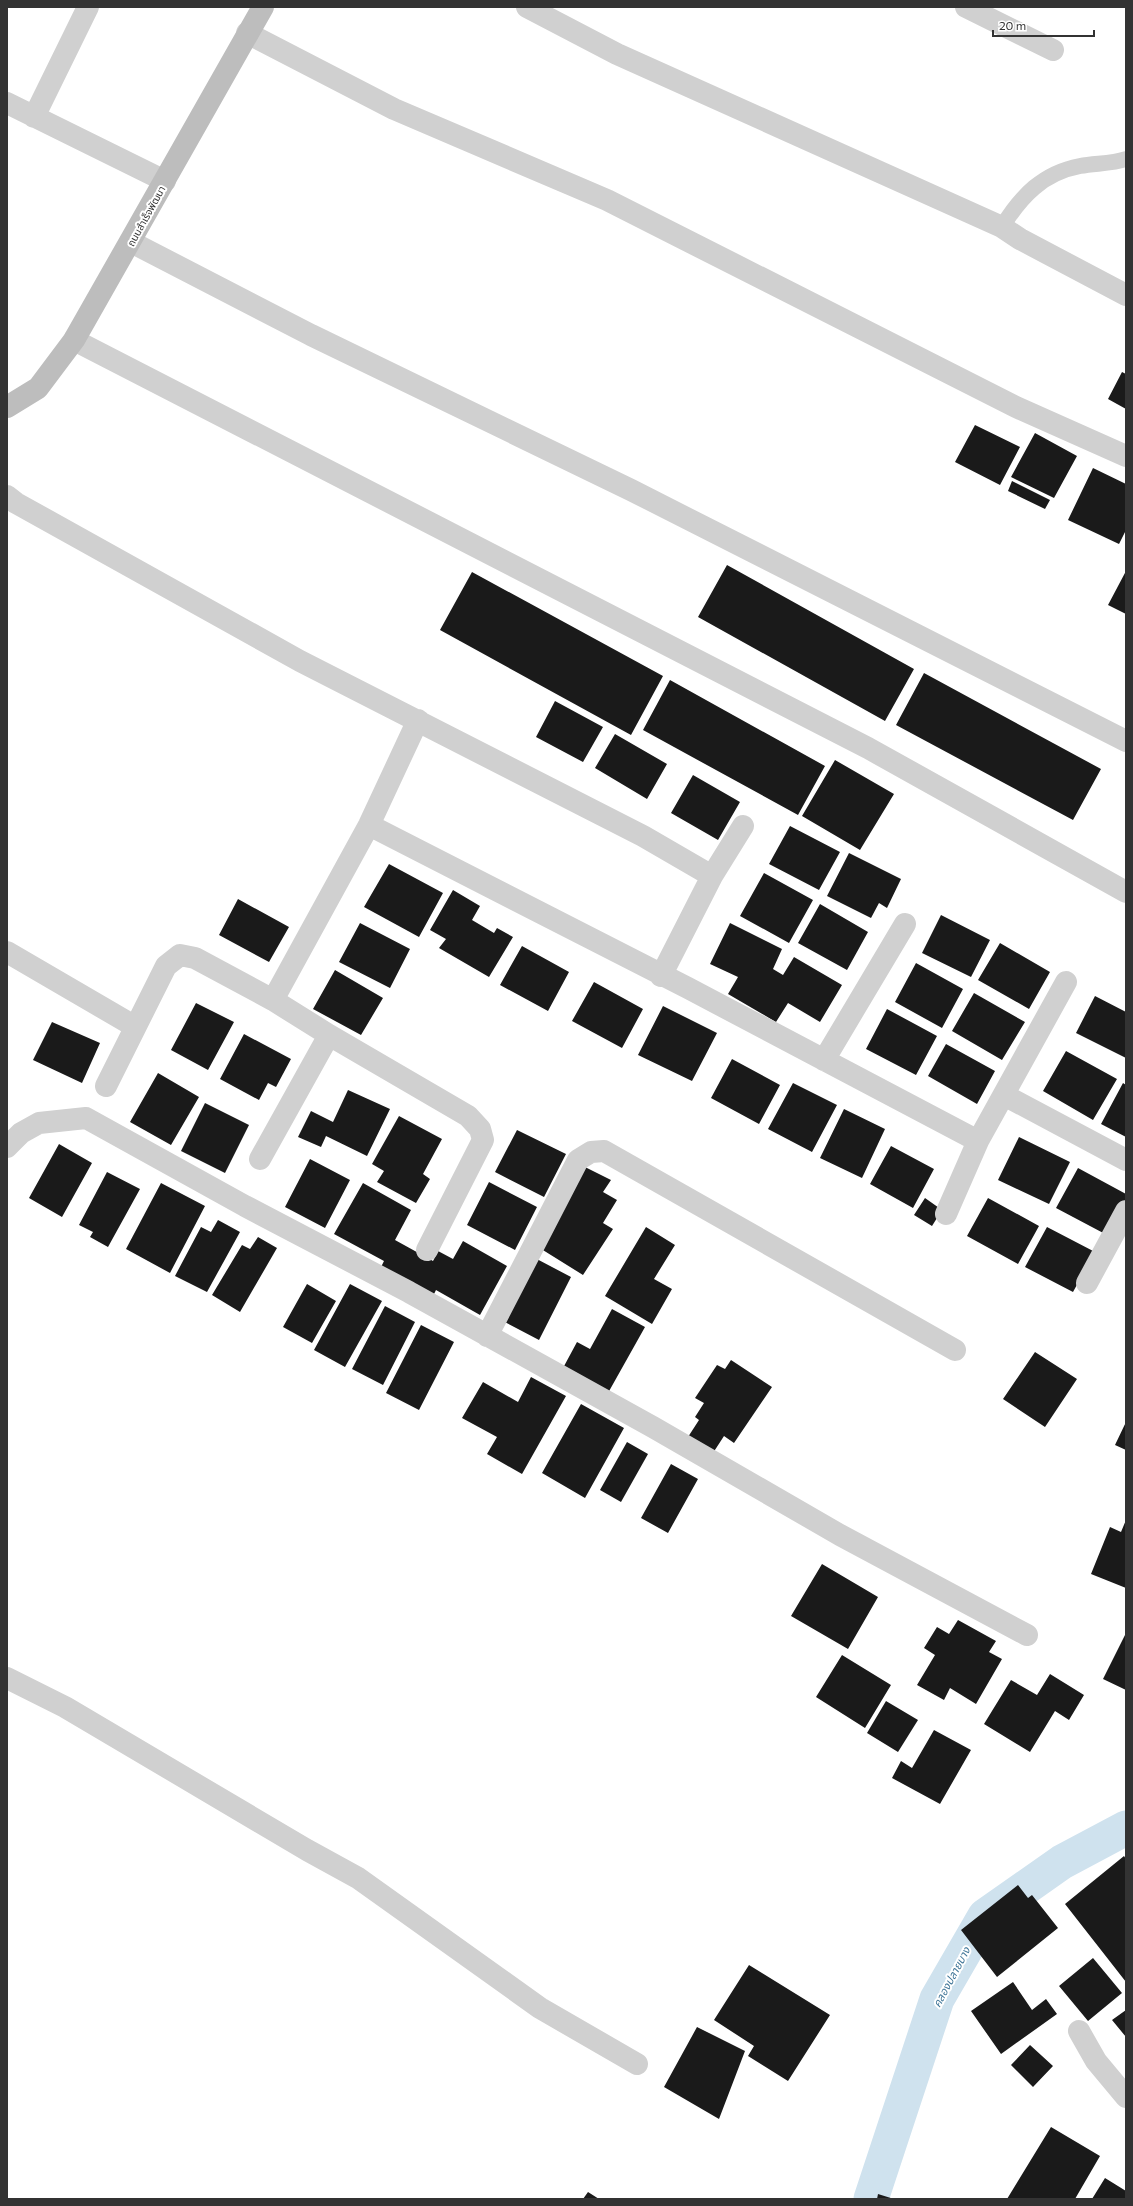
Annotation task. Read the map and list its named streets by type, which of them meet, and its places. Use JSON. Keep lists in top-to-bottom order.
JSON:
{
  "streets": {
    "street": ["ถนนสำเร็จพัฒนา"]
  },
  "water": ["คลองปลายบาง"],
  "scale_bar": "20 m"
}
